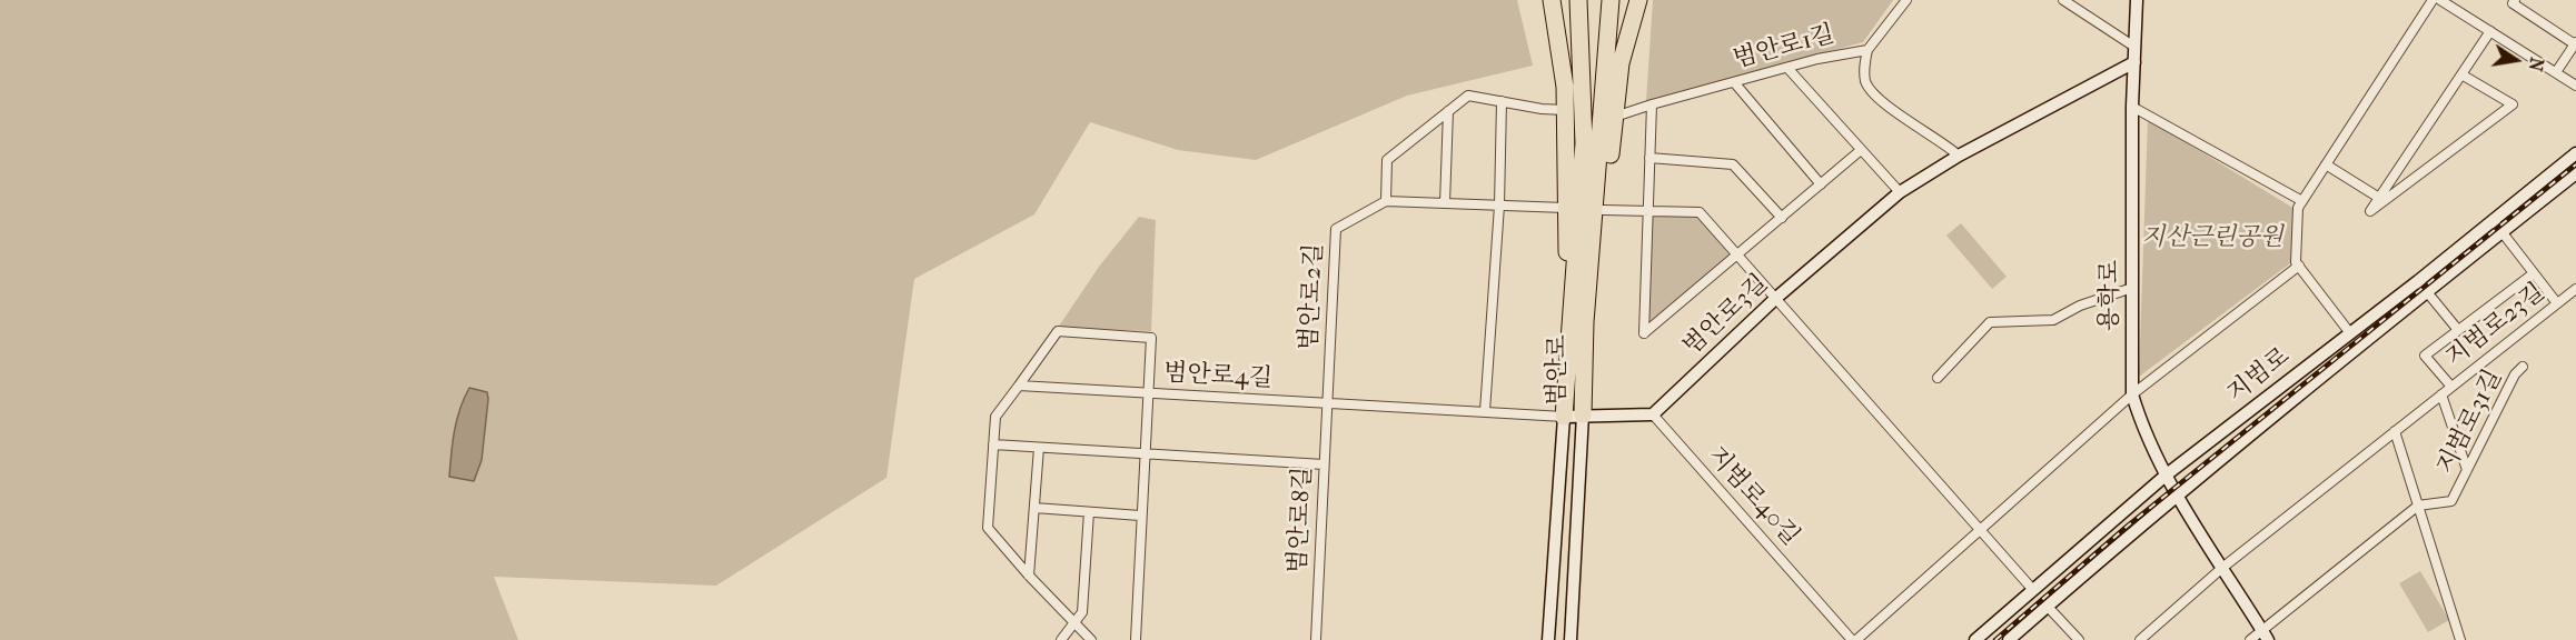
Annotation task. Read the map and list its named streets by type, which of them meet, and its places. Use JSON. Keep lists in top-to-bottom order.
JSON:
{
  "streets": {
    "highway": ["범안로"],
    "main road": ["용학로", "범안로3길", "지범로"],
    "street": [
      "범안로1길",
      "범안로2길",
      "지범로23길",
      "범안로4길",
      "지범로31길",
      "지범로40길",
      "범안로8길"
    ]
  },
  "crossings": [
    ["용학로", "범안로3길"],
    ["용학로", "지범로"],
    ["범안로2길", "범안로4길"],
    ["범안로2길", "범안로8길"],
    ["범안로3길", "지범로40길"],
    ["지범로23길", "지범로31길"],
    ["범안로", "범안로4길"],
    ["범안로4길", "범안로8길"]
  ],
  "parks": ["지산근린공원"],
  "north": "right"
}
